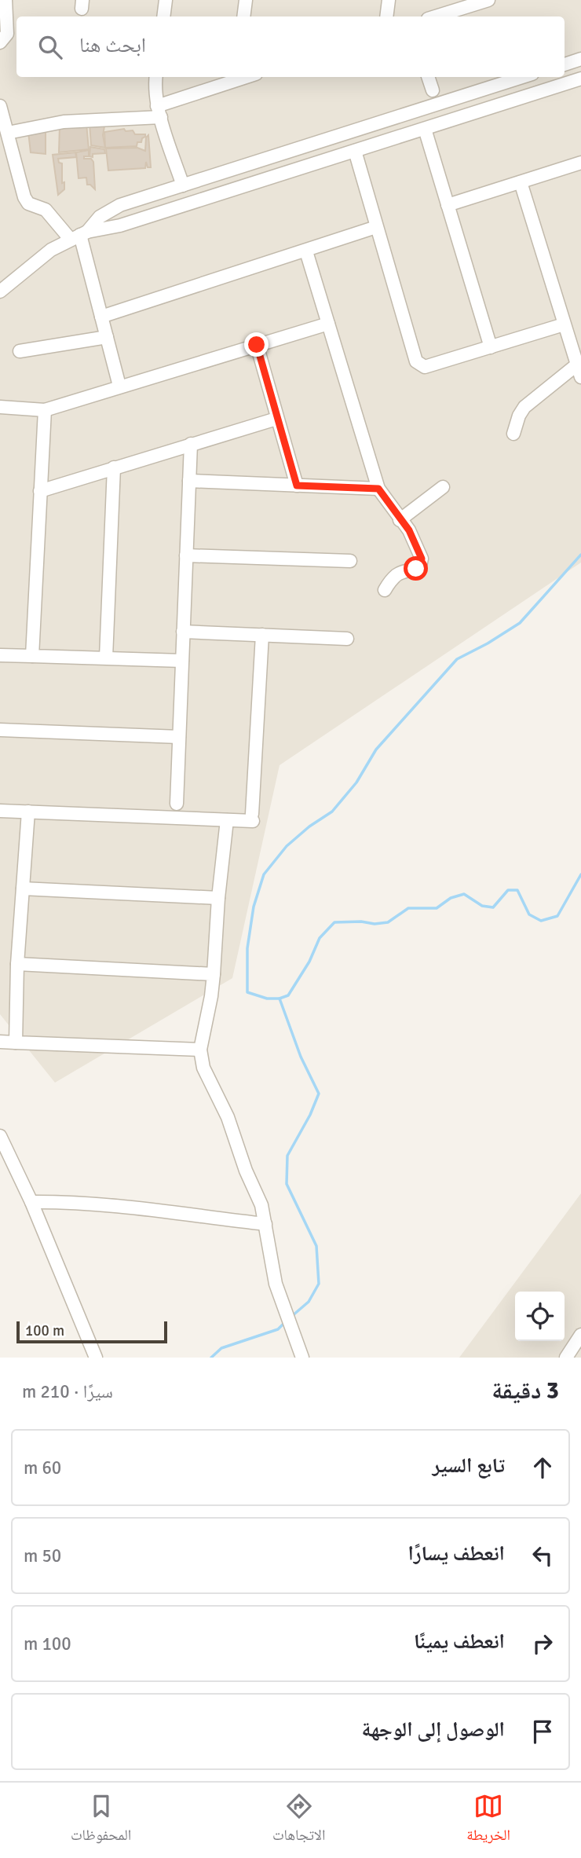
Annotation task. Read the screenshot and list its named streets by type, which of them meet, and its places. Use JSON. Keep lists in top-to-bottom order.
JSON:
{
  "scale_bar": "100 m",
  "page": {
    "search": "ابحث هنا",
    "scale": "100 m",
    "heading": ["3 دقيقة", "سيرًا · 210 m"],
    "list": [
      ["تابع السير", "60 m"],
      ["انعطف يسارًا", "50 m"],
      ["انعطف يمينًا", "100 m"],
      "الوصول إلى الوجهة"
    ],
    "nav": ["الخريطة", "الاتجاهات", "المحفوظات"]
  }
}
